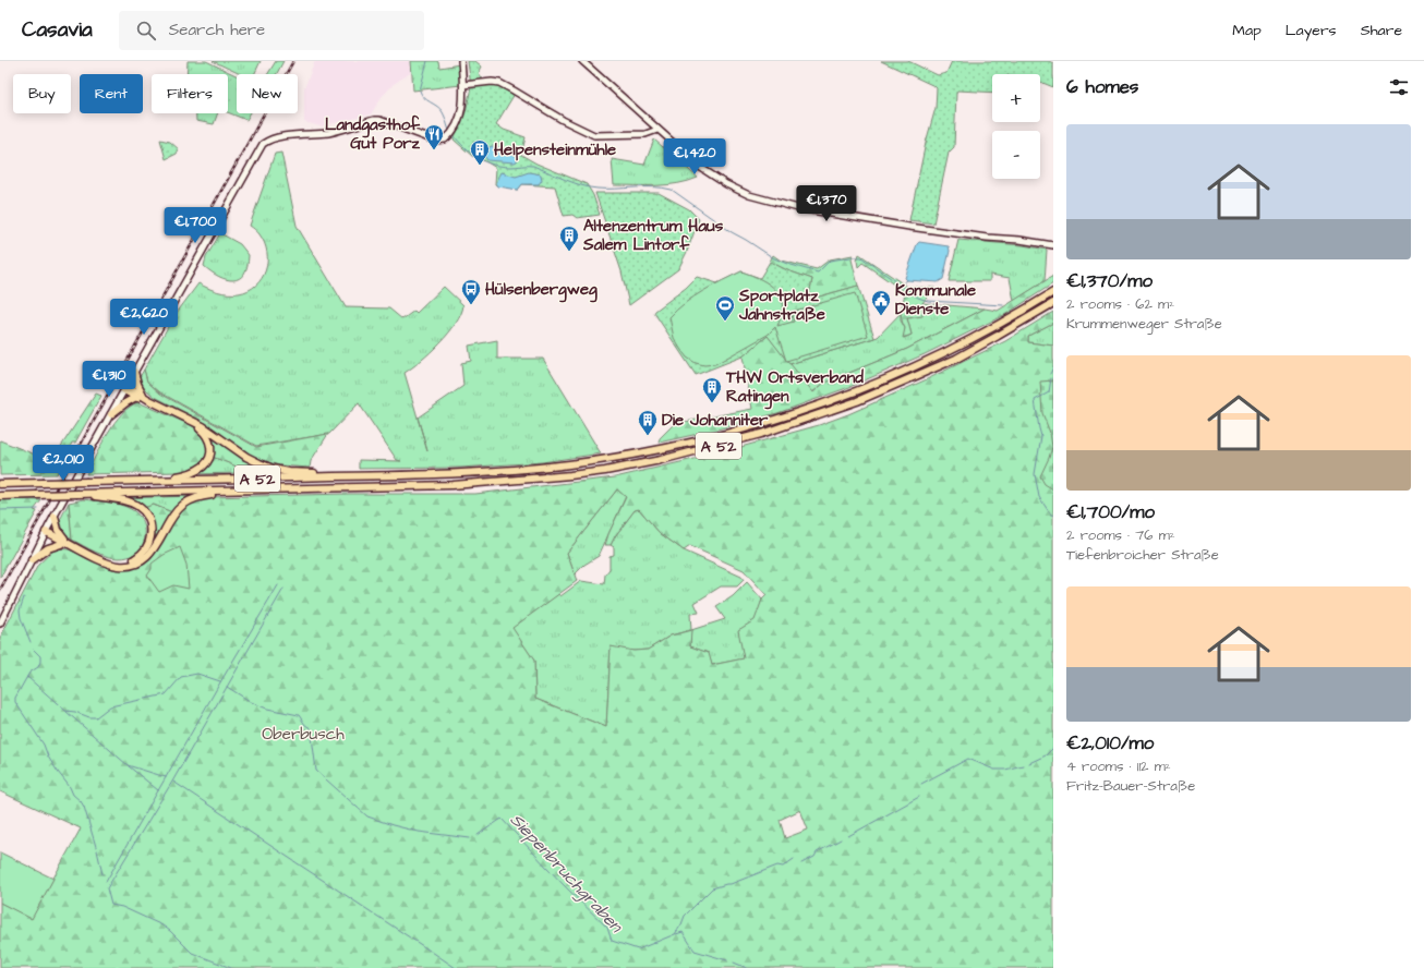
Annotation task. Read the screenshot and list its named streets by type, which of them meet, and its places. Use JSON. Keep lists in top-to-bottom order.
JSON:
{
  "streets": {
    "highway": ["A 52"]
  },
  "water": ["Siepenbruchgraben"],
  "parks": ["Oberbusch"],
  "places": {
    "restaurant": ["Landgasthof Gut Porz"],
    "building": [
      "Helpensteinmühle",
      "Altenzentrum Haus Salem Lintorf",
      "THW Ortsverband Ratingen",
      "Die Johanniter"
    ],
    "bus stop": ["Hülsenbergweg"],
    "public building": ["Kommunale Dienste"],
    "sports": ["Sportplatz Jahnstraße"]
  },
  "page": {
    "header": "Casavia",
    "search": "Search here",
    "nav": ["Map", "Layers", "Share"],
    "heading": "6 homes",
    "map_buttons": ["+", "−"],
    "chip": [
      "Buy",
      "Rent",
      "Filters",
      "New"
    ],
    "list": [
      {
        "name": "€1,370/mo",
        "note": "2 rooms · 62 m² · Krummenweger Straße"
      },
      {
        "name": "€1,700/mo",
        "note": "2 rooms · 76 m² · Tiefenbroicher Straße"
      },
      {
        "name": "€2,010/mo",
        "note": "4 rooms · 112 m² · Fritz-Bauer-Straße"
      }
    ],
    "price": [
      "€1,420",
      "€1,370",
      "€1,700",
      "€2,620",
      "€1,310",
      "€2,010"
    ]
  }
}
